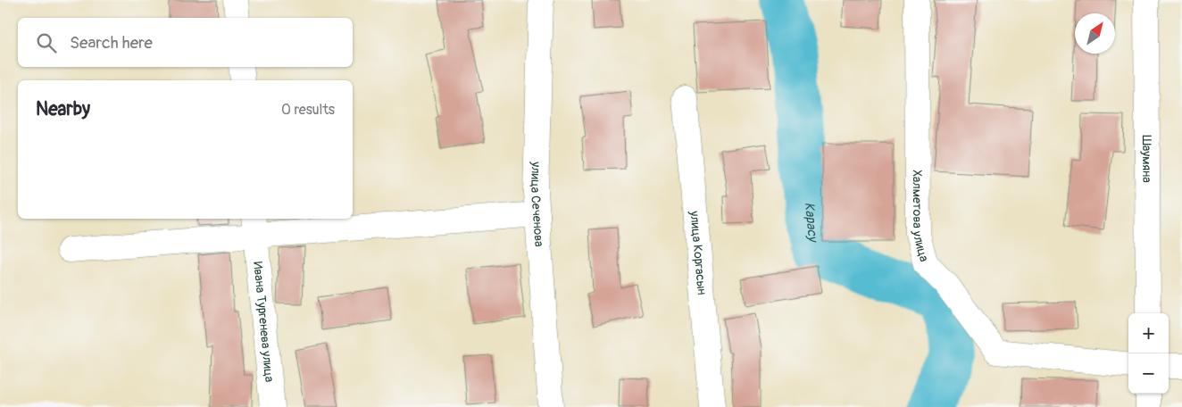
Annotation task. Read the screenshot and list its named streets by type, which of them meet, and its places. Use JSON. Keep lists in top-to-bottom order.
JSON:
{
  "streets": {
    "street": [
      "Шаумяна",
      "улица Сеченова",
      "Халметова улица",
      "улица Коргасын",
      "Ивана Тургенева улица"
    ]
  },
  "water": ["Карасу"],
  "north": "top right",
  "page": {
    "search": "Search here",
    "heading": ["Nearby", "0 results"],
    "map_buttons": ["+", "−"]
  }
}
